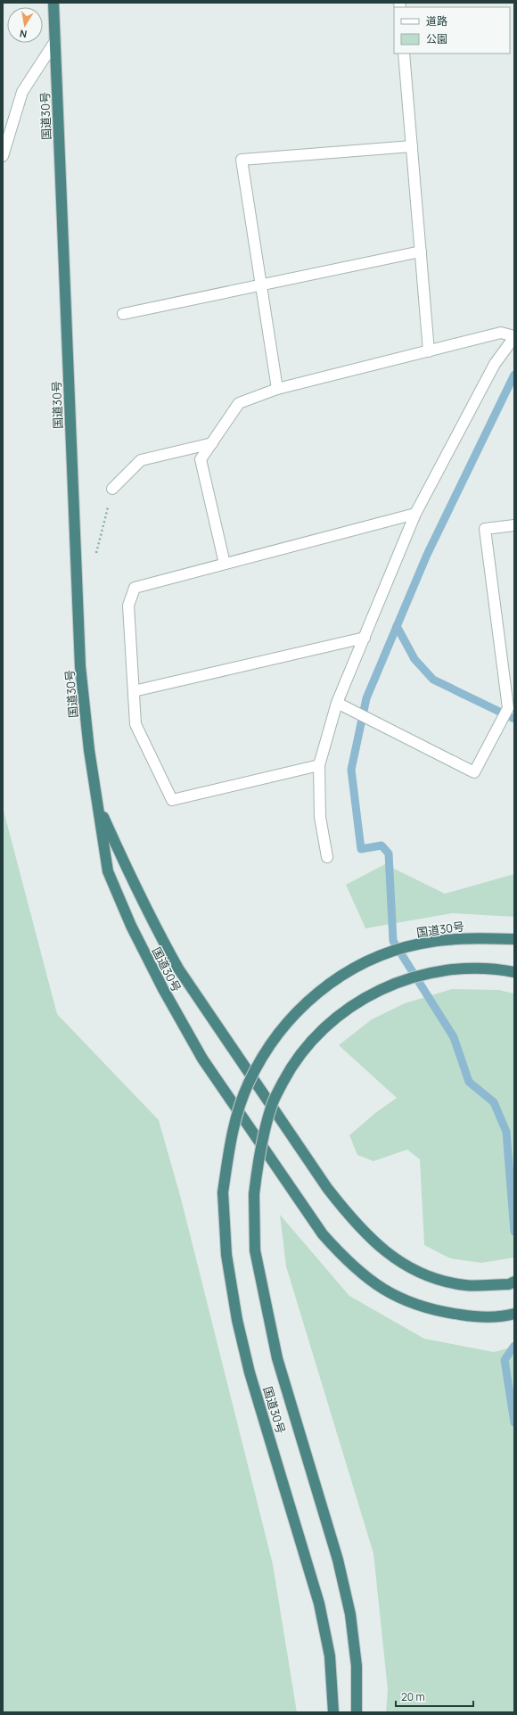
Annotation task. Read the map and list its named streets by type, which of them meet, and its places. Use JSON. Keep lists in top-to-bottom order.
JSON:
{
  "streets": {
    "highway": ["国道30号"]
  },
  "legend": ["道路", "公園"],
  "scale_bar": "20 m",
  "north": "bottom"
}
